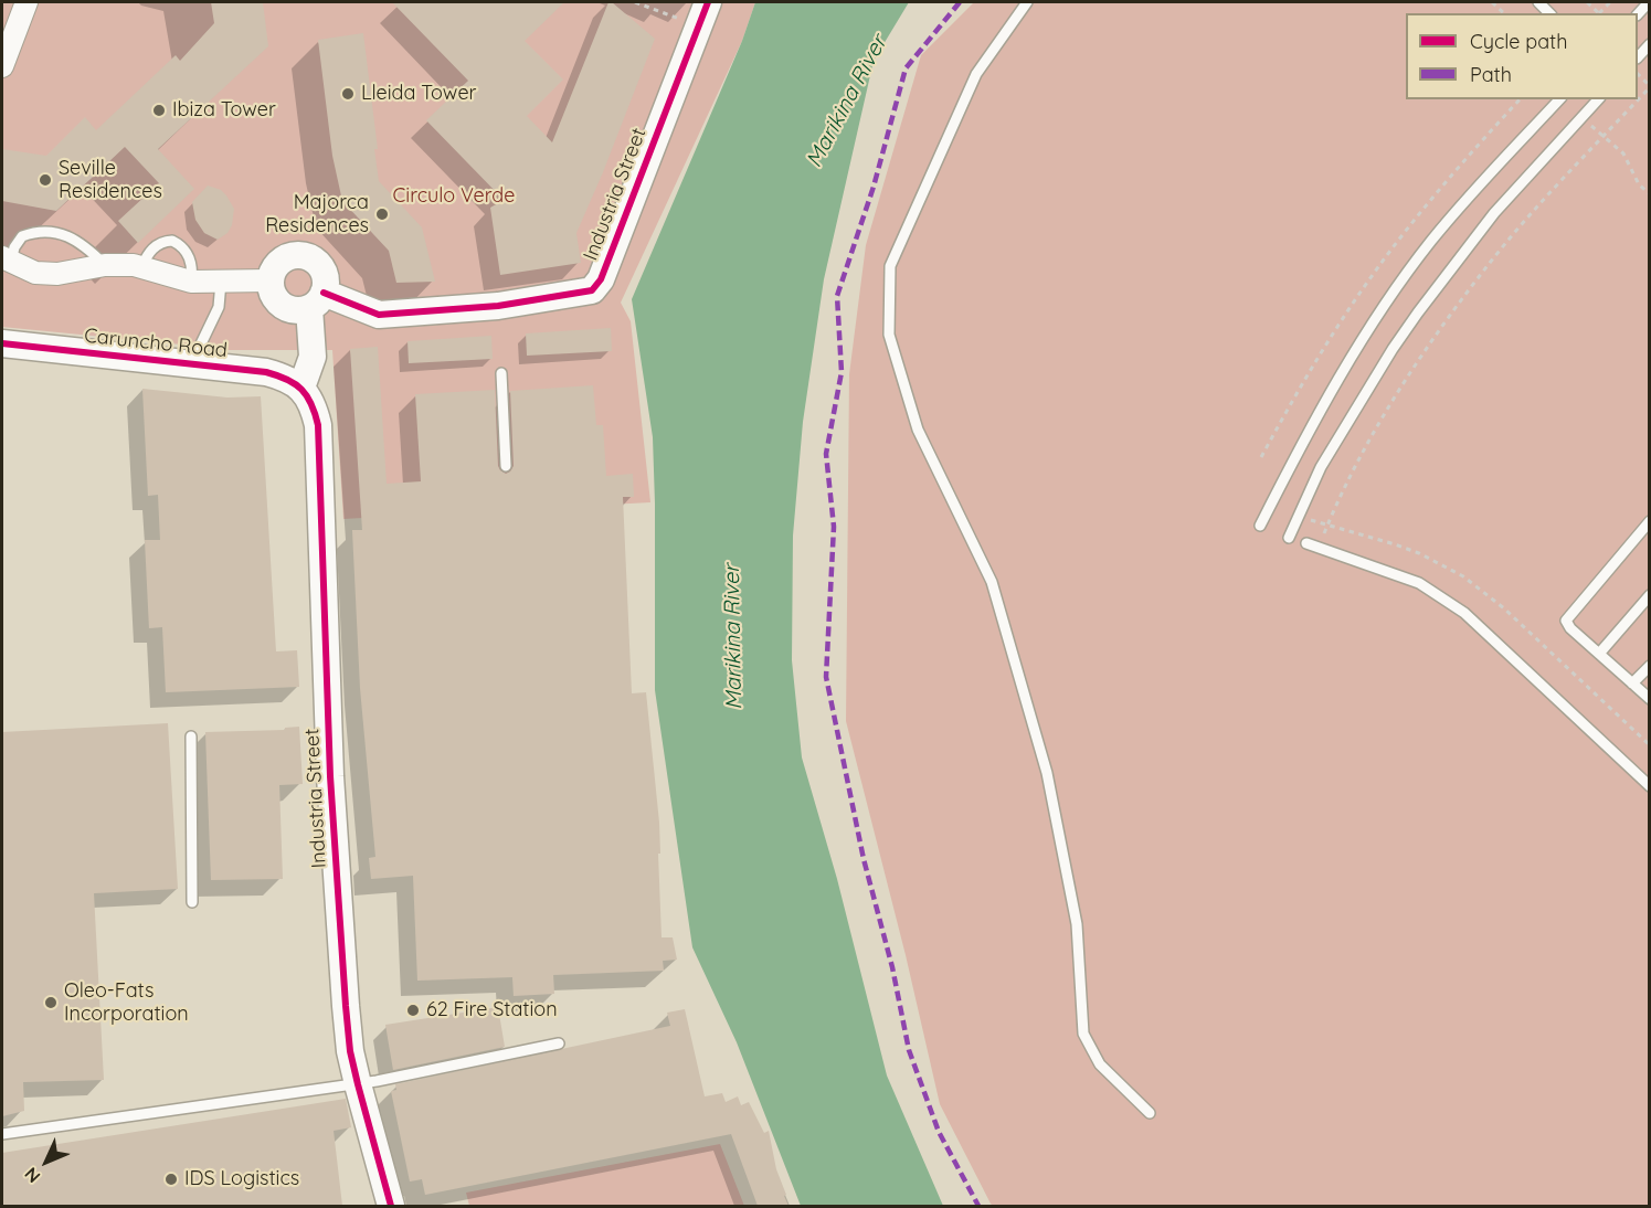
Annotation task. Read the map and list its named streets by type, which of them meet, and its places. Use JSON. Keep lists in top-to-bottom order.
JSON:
{
  "streets": {
    "street": ["Industria Street", "Caruncho Road"]
  },
  "crossings": [
    ["Industria Street", "Caruncho Road"]
  ],
  "water": ["Marikina River"],
  "parks": ["Circulo Verde"],
  "places": [
    "Lleida Tower",
    "Ibiza Tower",
    "Seville Residences",
    "Majorca Residences",
    "Oleo-Fats Incorporation",
    "62 Fire Station",
    "IDS Logistics"
  ],
  "legend": ["Cycle path", "Path"],
  "north": "bottom left"
}
